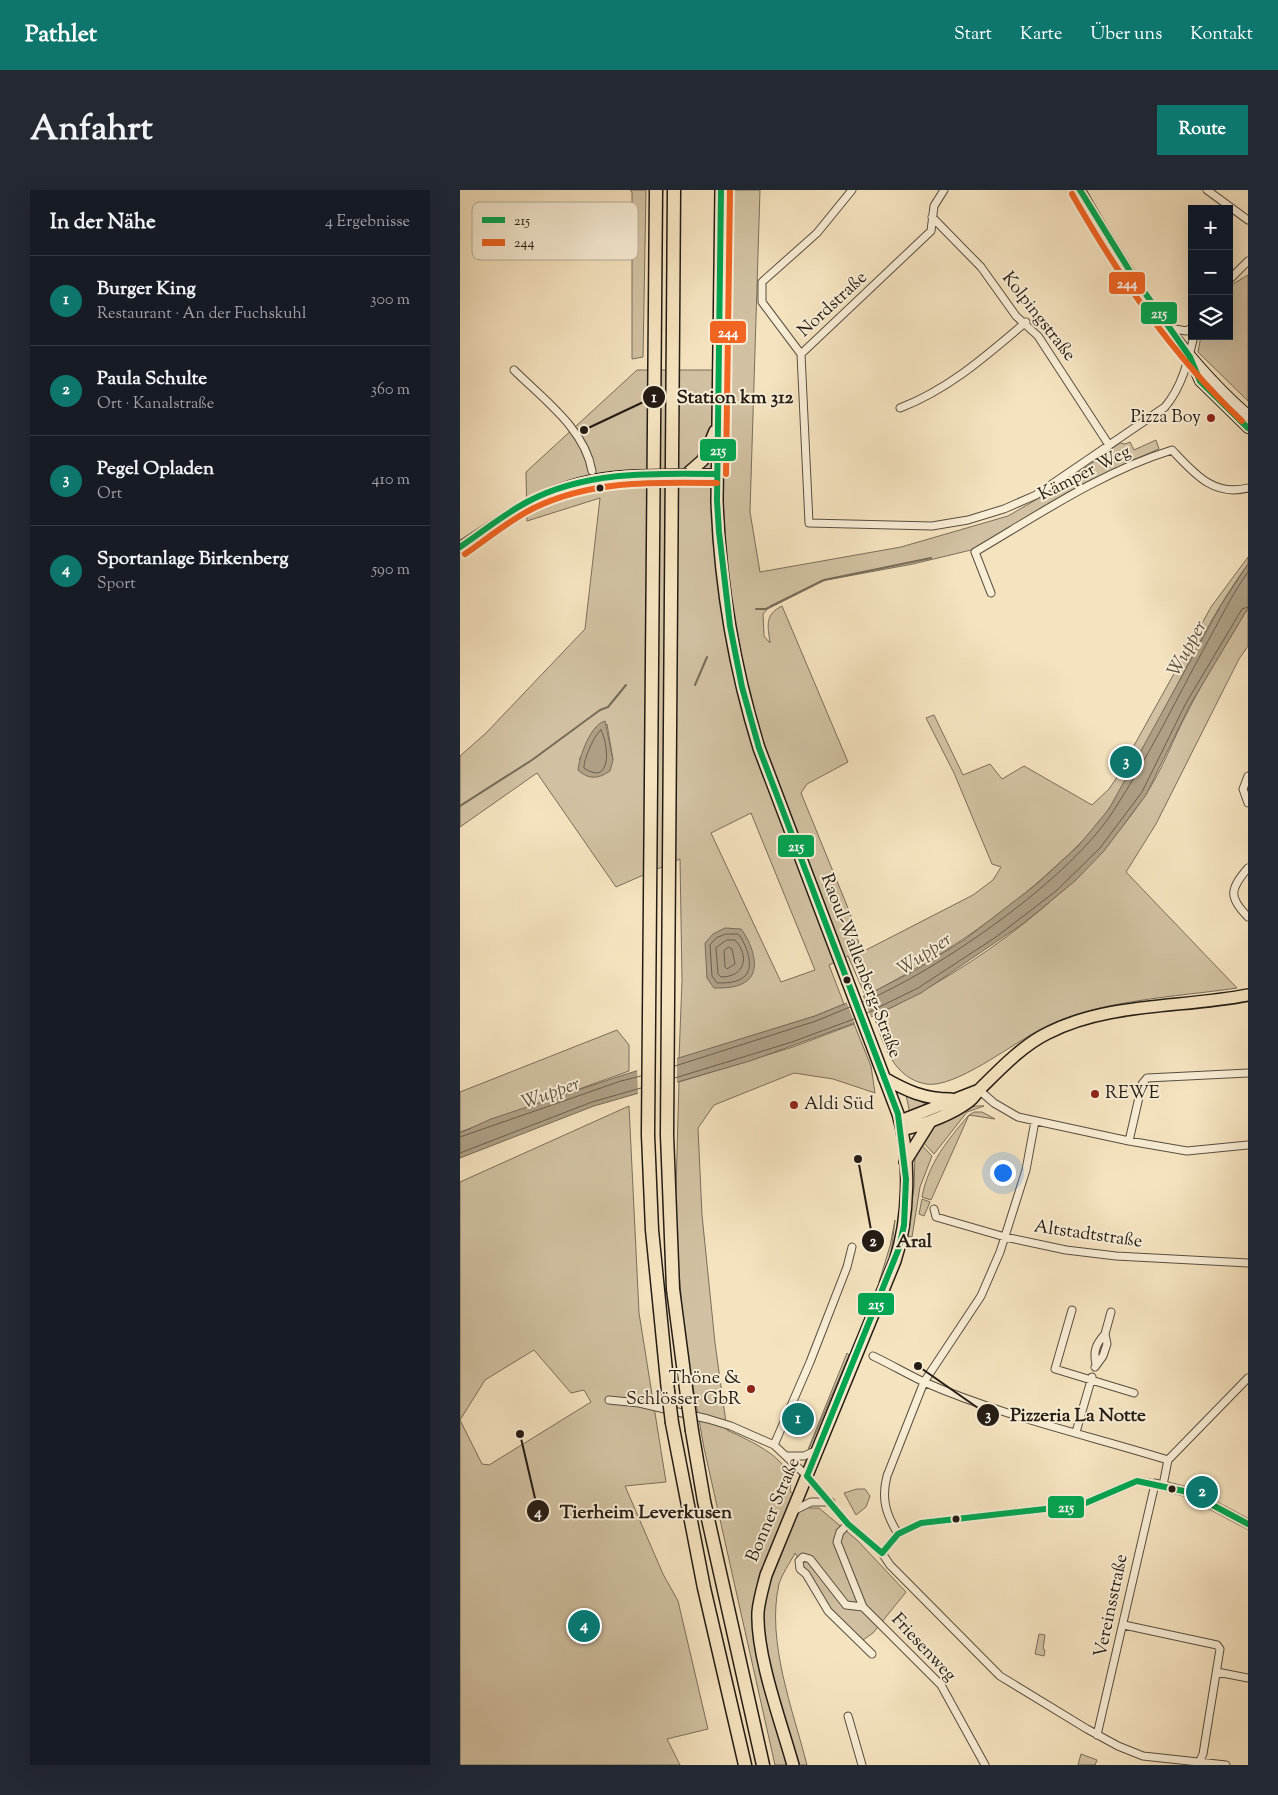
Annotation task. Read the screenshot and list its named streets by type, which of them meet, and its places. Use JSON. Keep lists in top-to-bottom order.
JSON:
{
  "streets": {
    "main road": ["Raoul-Wallenberg-Straße", "Bonner Straße"],
    "street": [
      "Nordstraße",
      "Kolpingstraße",
      "Kämper Weg",
      "Altstadtstraße",
      "Vereinsstraße",
      "Friesenweg"
    ]
  },
  "crossings": [
    ["Nordstraße", "Kolpingstraße"],
    ["Raoul-Wallenberg-Straße", "Bonner Straße"]
  ],
  "water": ["Wupper"],
  "places": [
    "Pizza Boy",
    "Station km 312",
    "REWE",
    "Aldi Süd",
    "Aral",
    "Pizzeria La Notte",
    "Thöne & Schlösser GbR",
    "Tierheim Leverkusen"
  ],
  "lines": ["transit line 215", "transit line 244"],
  "legend": ["215", "244"],
  "page": {
    "header": "Pathlet",
    "nav": [
      "Start",
      "Karte",
      "Über uns",
      "Kontakt"
    ],
    "title": "Anfahrt",
    "buttons": "Route",
    "heading": ["In der Nähe", "4 Ergebnisse"],
    "map_buttons": ["+", "−"],
    "list": [
      {
        "mark": "1",
        "name": "Burger King",
        "note": "Restaurant · An der Fuchskuhl",
        "value": "300 m"
      },
      {
        "mark": "2",
        "name": "Paula Schulte",
        "note": "Ort · Kanalstraße",
        "value": "360 m"
      },
      {
        "mark": "3",
        "name": "Pegel Opladen",
        "note": "Ort",
        "value": "410 m"
      },
      {
        "mark": "4",
        "name": "Sportanlage Birkenberg",
        "note": "Sport",
        "value": "590 m"
      }
    ],
    "pins": [
      "3",
      "1",
      "2",
      "4"
    ]
  }
}
